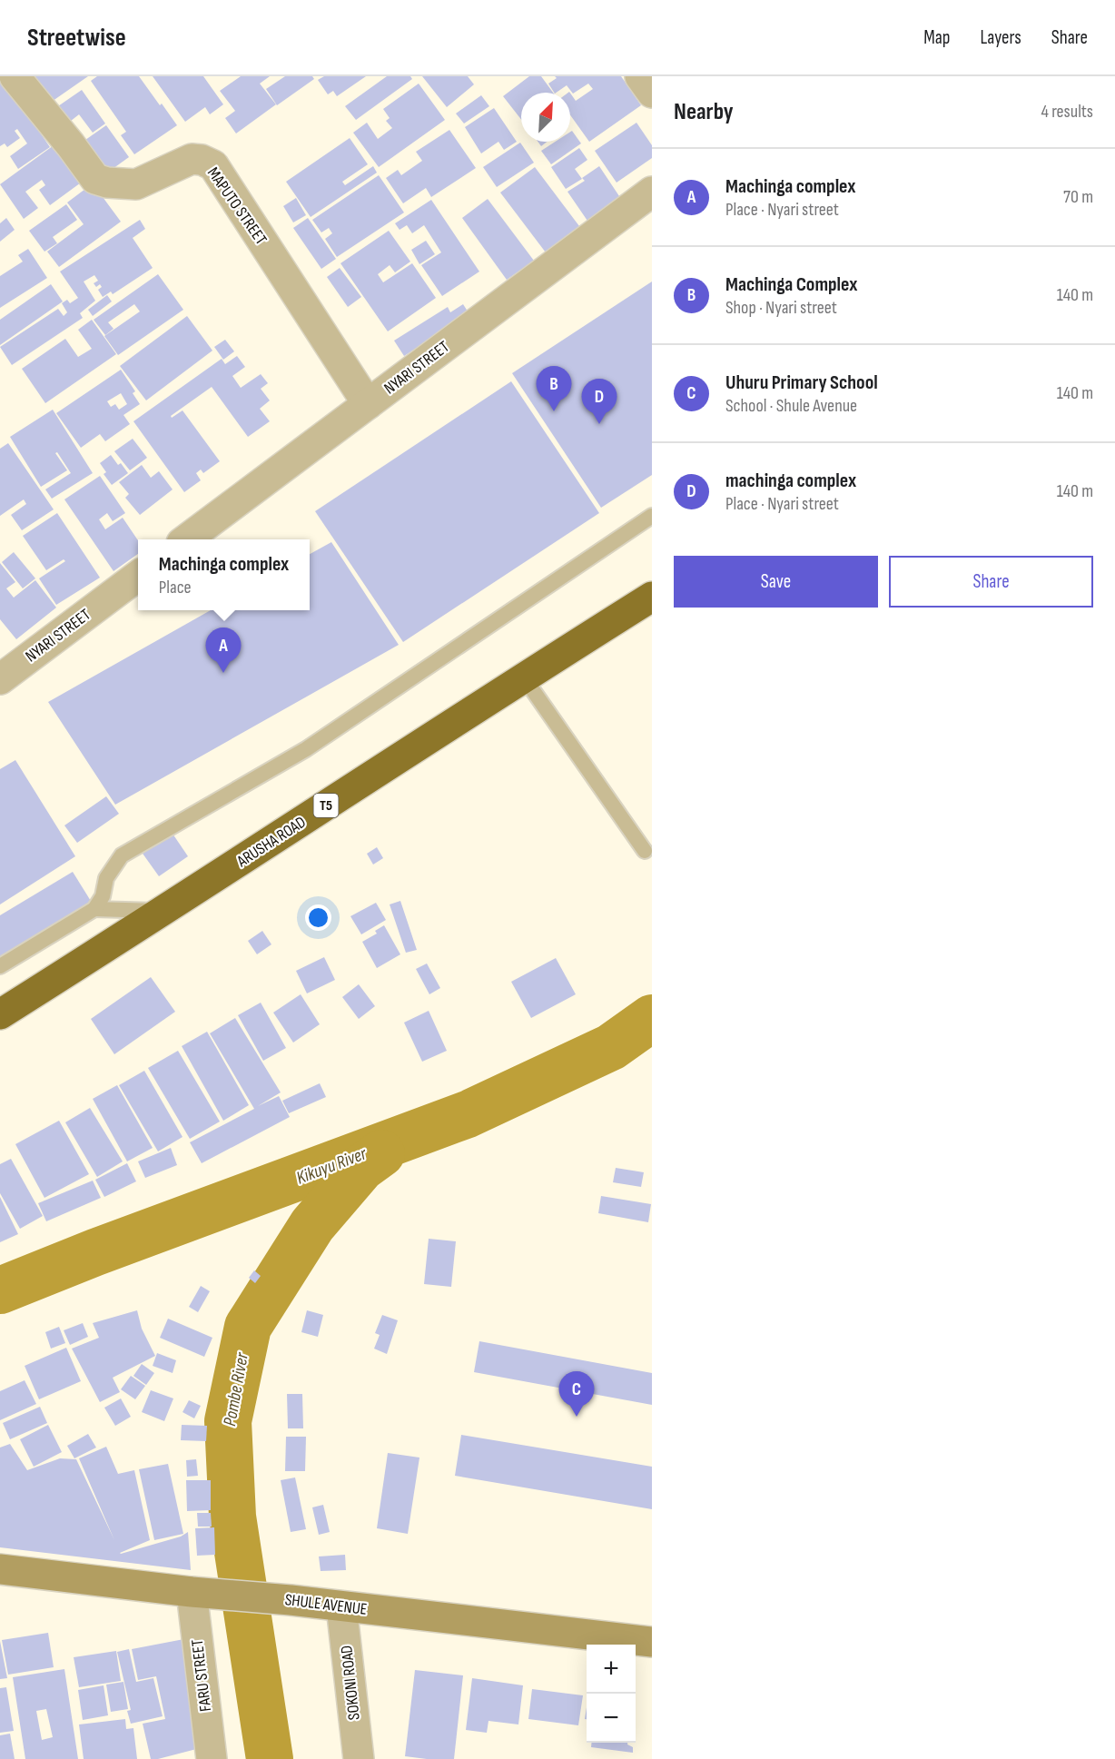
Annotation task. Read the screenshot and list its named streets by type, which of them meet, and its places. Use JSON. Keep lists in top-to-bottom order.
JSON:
{
  "streets": {
    "highway": ["T5", "ARUSHA ROAD"],
    "main road": ["SHULE AVENUE"],
    "street": [
      "MAPUTO STREET",
      "NYARI STREET",
      "FARU STREET",
      "SOKONI ROAD"
    ]
  },
  "crossings": [
    ["MAPUTO STREET", "NYARI STREET"],
    ["SHULE AVENUE", "FARU STREET"],
    ["SHULE AVENUE", "SOKONI ROAD"]
  ],
  "water": ["Kikuyu River", "Pombe River"],
  "north": "top right",
  "page": {
    "header": "Streetwise",
    "nav": ["Map", "Layers", "Share"],
    "heading": ["Nearby", "4 results"],
    "list": [
      {
        "mark": "A",
        "name": "Machinga complex",
        "note": "Place · Nyari street",
        "value": "70 m"
      },
      {
        "mark": "B",
        "name": "Machinga Complex",
        "note": "Shop · Nyari street",
        "value": "140 m"
      },
      {
        "mark": "C",
        "name": "Uhuru Primary School",
        "note": "School · Shule Avenue",
        "value": "140 m"
      },
      {
        "mark": "D",
        "name": "machinga complex",
        "note": "Place · Nyari street",
        "value": "140 m"
      }
    ],
    "pins": [
      "B",
      "D",
      "A",
      "C"
    ],
    "popup": ["Machinga complex", "Place"],
    "buttons": ["Save", "Share"],
    "map_buttons": ["+", "−"]
  }
}
